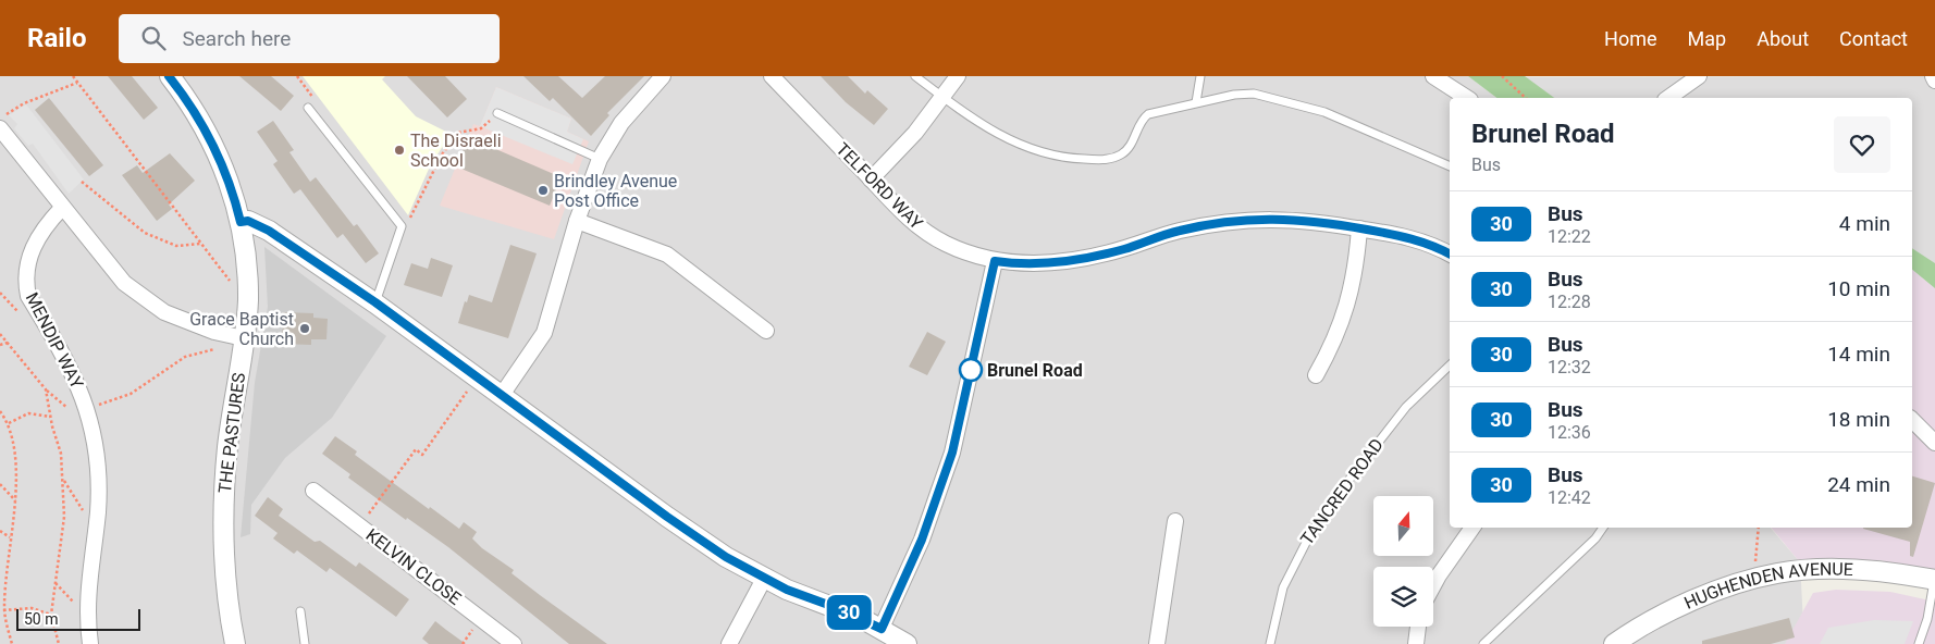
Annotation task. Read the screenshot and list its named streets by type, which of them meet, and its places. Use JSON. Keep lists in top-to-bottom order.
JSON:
{
  "streets": {
    "street": [
      "TELFORD WAY",
      "MENDIP WAY",
      "THE PASTURES",
      "KELVIN CLOSE",
      "HUGHENDEN AVENUE"
    ],
    "lane": ["TANCRED ROAD"]
  },
  "places": [
    "The Disraeli School",
    "Brindley Avenue Post Office",
    "Grace Baptist Church",
    "Brunel Road"
  ],
  "lines": ["bus line 30"],
  "scale_bar": "50 m",
  "north": "top",
  "page": {
    "header": "Railo",
    "search": "Search here",
    "nav": [
      "Home",
      "Map",
      "About",
      "Contact"
    ],
    "on_map": "30",
    "heading": ["Brunel Road", "Bus"],
    "list": [
      {
        "mark": "30",
        "name": "Bus",
        "note": "12:22",
        "value": "4 min"
      },
      {
        "mark": "30",
        "name": "Bus",
        "note": "12:28",
        "value": "10 min"
      },
      {
        "mark": "30",
        "name": "Bus",
        "note": "12:32",
        "value": "14 min"
      },
      {
        "mark": "30",
        "name": "Bus",
        "note": "12:36",
        "value": "18 min"
      },
      {
        "mark": "30",
        "name": "Bus",
        "note": "12:42",
        "value": "24 min"
      }
    ],
    "scale": "50 m"
  }
}
